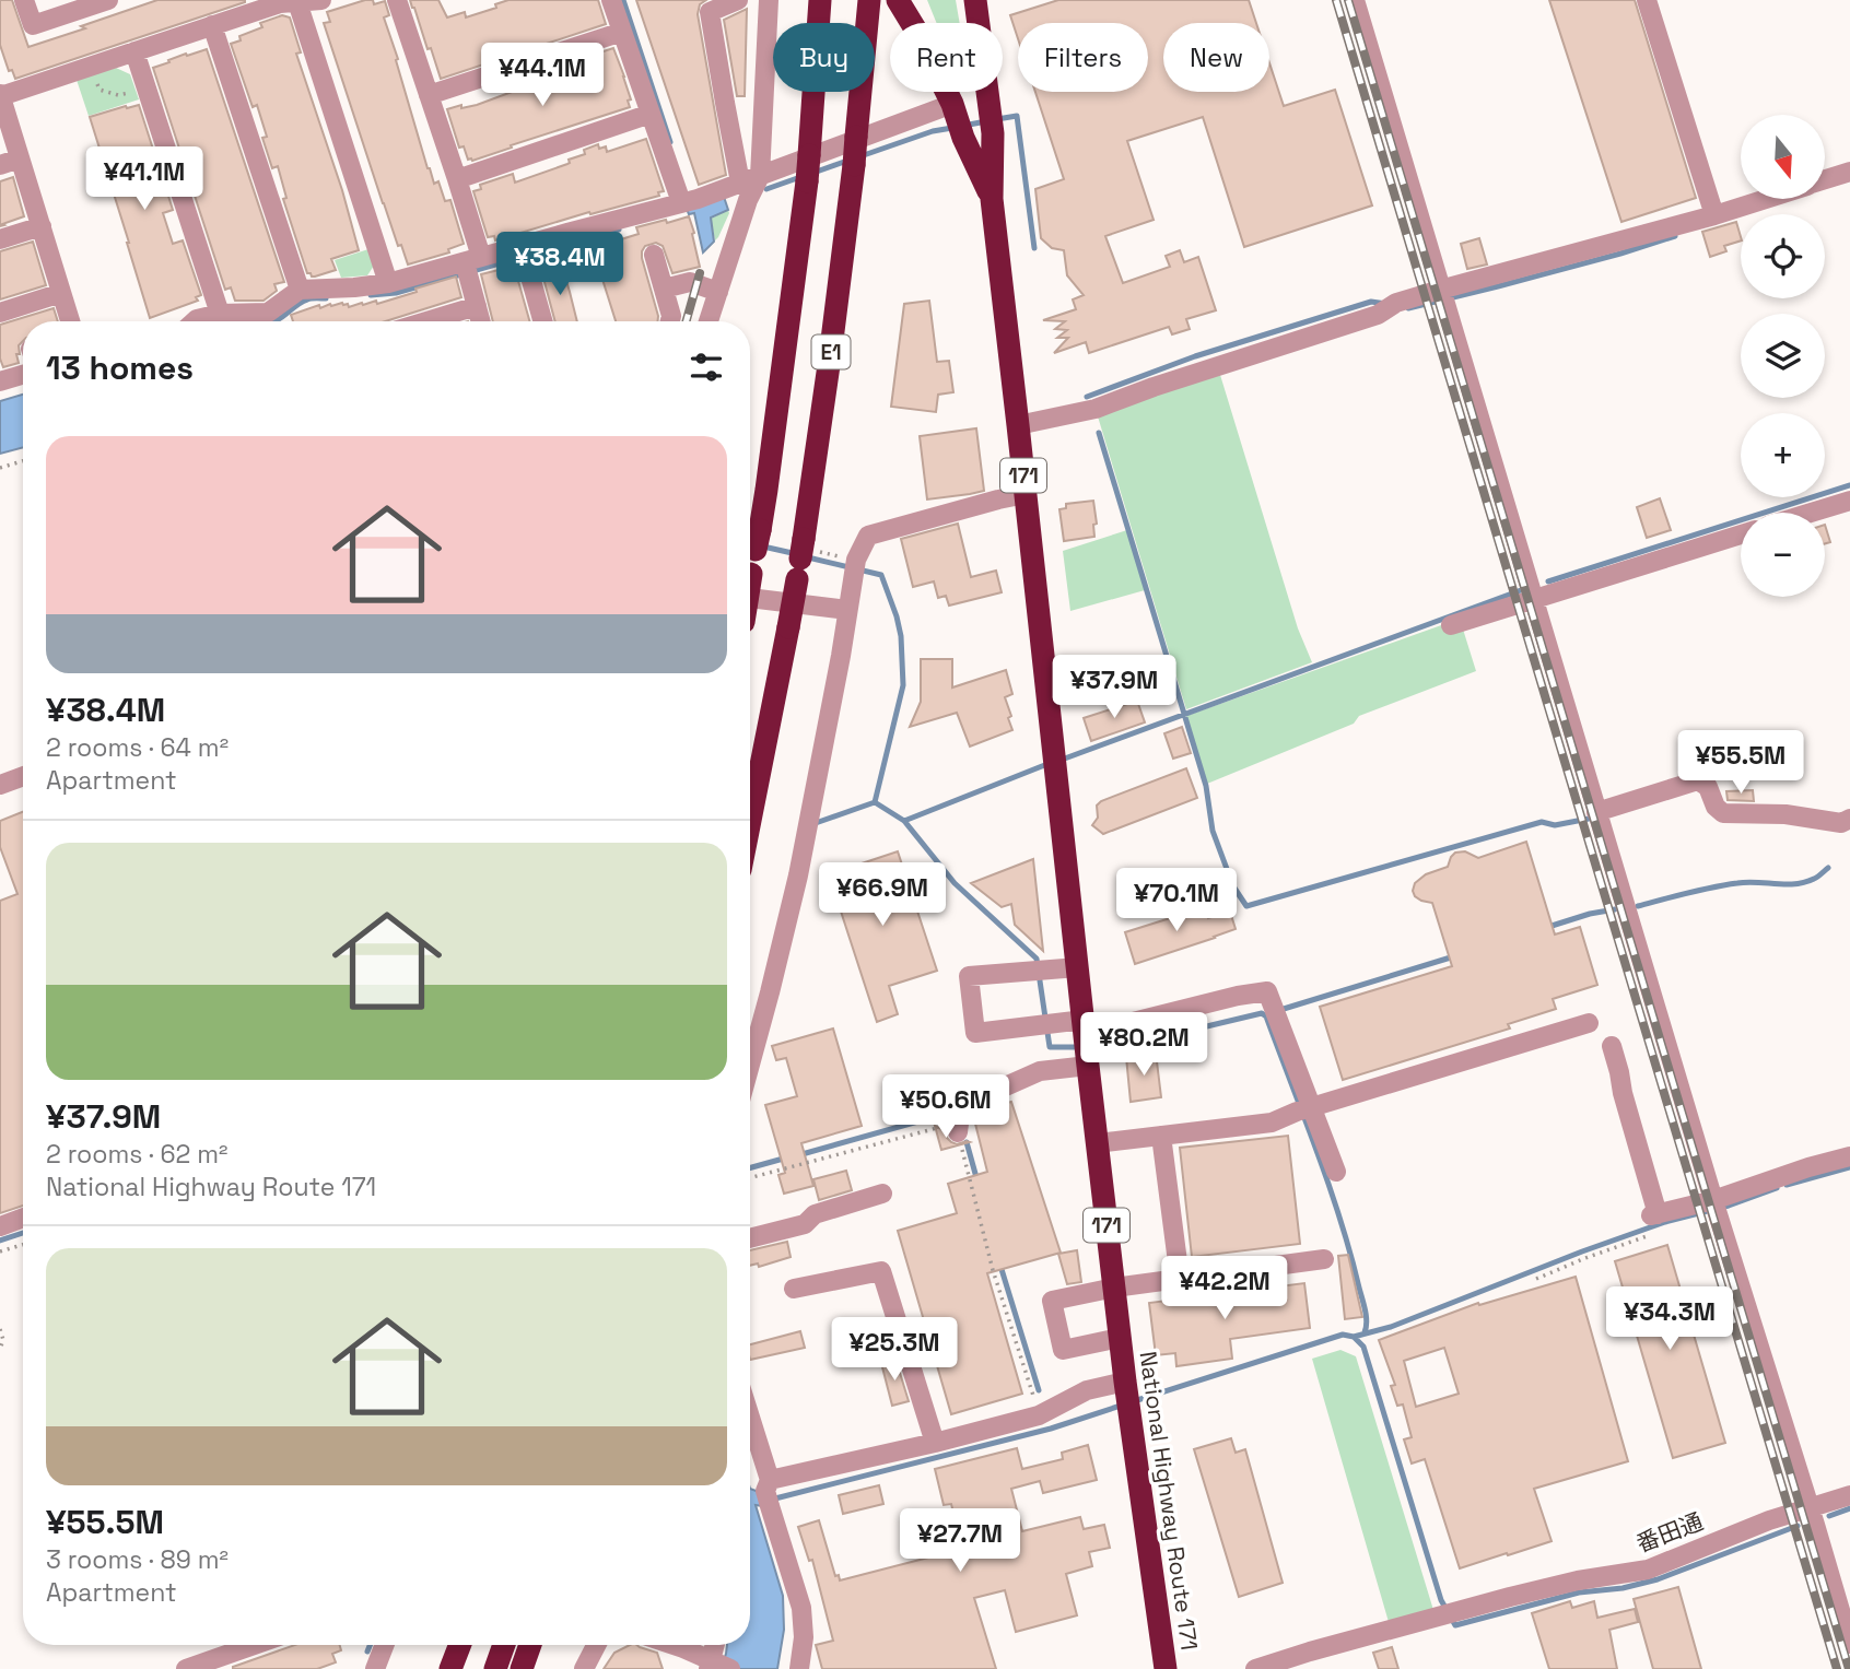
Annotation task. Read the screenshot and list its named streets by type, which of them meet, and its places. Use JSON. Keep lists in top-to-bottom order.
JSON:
{
  "streets": {
    "highway": ["E1", "171", "National Highway Route 171"],
    "street": ["番田通"]
  },
  "north": "bottom",
  "page": {
    "chip": [
      "Buy",
      "Rent",
      "Filters",
      "New"
    ],
    "price": [
      "¥44.1M",
      "¥41.1M",
      "¥38.4M",
      "¥37.9M",
      "¥55.5M",
      "¥66.9M",
      "¥70.1M",
      "¥80.2M",
      "¥50.6M",
      "¥42.2M",
      "¥34.3M",
      "¥25.3M",
      "¥27.7M"
    ],
    "map_buttons": ["+", "−"],
    "heading": "13 homes",
    "list": [
      {
        "name": "¥38.4M",
        "note": "2 rooms · 64 m² · Apartment"
      },
      {
        "name": "¥37.9M",
        "note": "2 rooms · 62 m² · National Highway Route 171"
      },
      {
        "name": "¥55.5M",
        "note": "3 rooms · 89 m² · Apartment"
      }
    ]
  }
}
